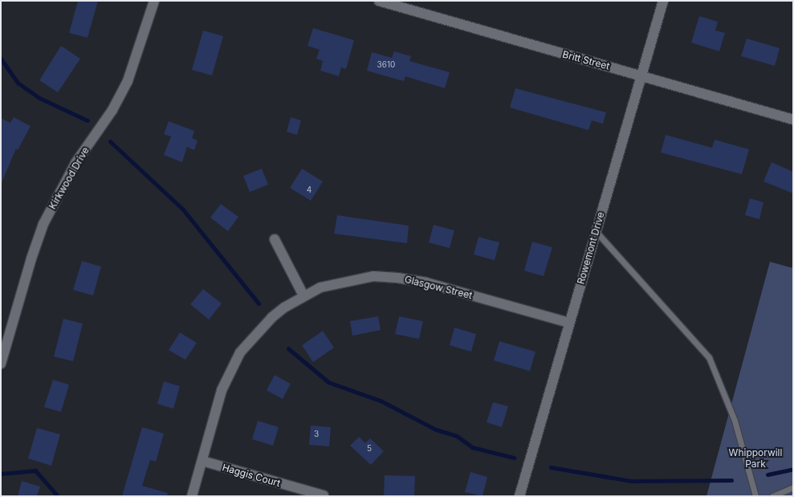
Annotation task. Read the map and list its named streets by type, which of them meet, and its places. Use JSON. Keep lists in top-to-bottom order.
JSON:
{
  "streets": {
    "street": [
      "Britt Street",
      "Kirkwood Drive",
      "Rowemont Drive",
      "Glasgow Street",
      "Haggis Court"
    ]
  },
  "crossings": [
    ["Britt Street", "Rowemont Drive"],
    ["Rowemont Drive", "Glasgow Street"],
    ["Glasgow Street", "Haggis Court"]
  ],
  "parks": ["Whipporwill Park"],
  "house_numbers": [
    "3610",
    "4",
    "3",
    "5"
  ]
}
